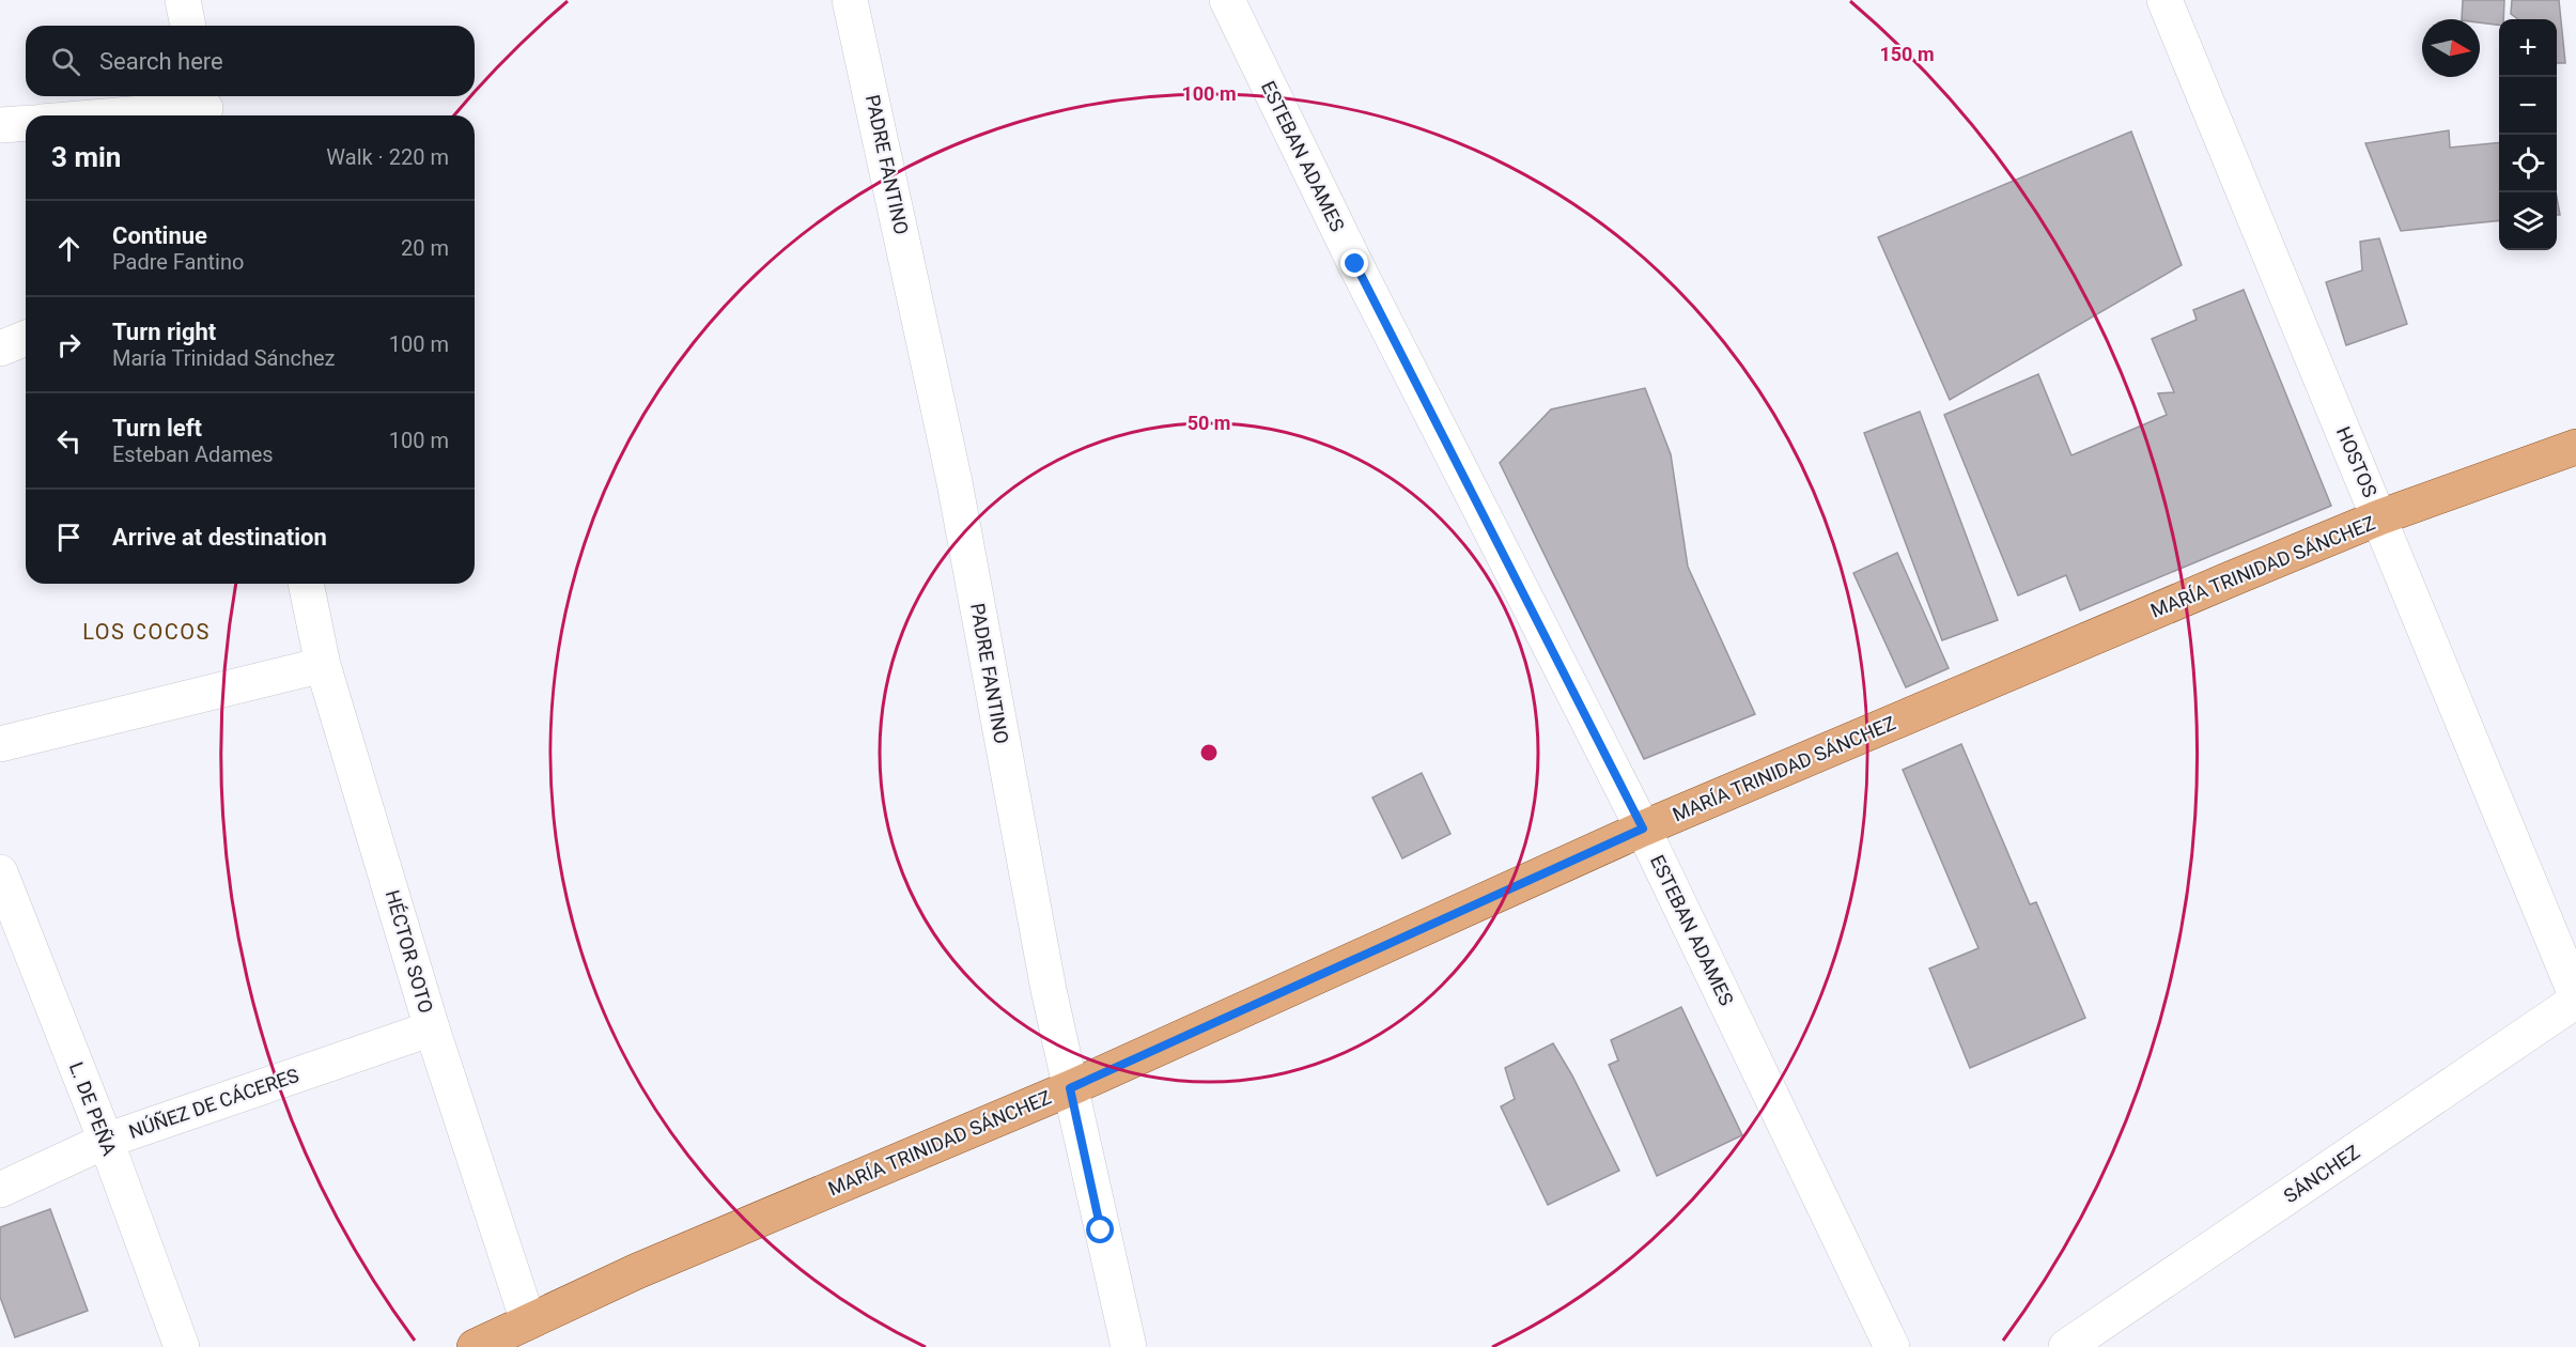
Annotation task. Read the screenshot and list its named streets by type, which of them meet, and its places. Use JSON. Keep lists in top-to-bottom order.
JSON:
{
  "streets": {
    "main road": ["MARÍA TRINIDAD SÁNCHEZ"],
    "street": [
      "ESTEBAN ADAMES",
      "PADRE FANTINO",
      "HOSTOS",
      "HÉCTOR SOTO",
      "NÚÑEZ DE CÁCERES",
      "L. DE PEÑA",
      "SÁNCHEZ"
    ]
  },
  "crossings": [
    ["ESTEBAN ADAMES", "MARÍA TRINIDAD SÁNCHEZ"],
    ["PADRE FANTINO", "MARÍA TRINIDAD SÁNCHEZ"],
    ["HOSTOS", "MARÍA TRINIDAD SÁNCHEZ"],
    ["MARÍA TRINIDAD SÁNCHEZ", "HÉCTOR SOTO"],
    ["HÉCTOR SOTO", "NÚÑEZ DE CÁCERES"],
    ["NÚÑEZ DE CÁCERES", "L. DE PEÑA"]
  ],
  "districts": ["LOS COCOS"],
  "north": "right",
  "page": {
    "map_buttons": ["+", "−"],
    "search": "Search here",
    "heading": ["3 min", "Walk · 220 m"],
    "list": [
      ["Continue", "Padre Fantino", "20 m"],
      ["Turn right", "María Trinidad Sánchez", "100 m"],
      ["Turn left", "Esteban Adames", "100 m"],
      "Arrive at destination"
    ]
  },
  "rings": ["150 m", "100 m", "50 m"]
}
